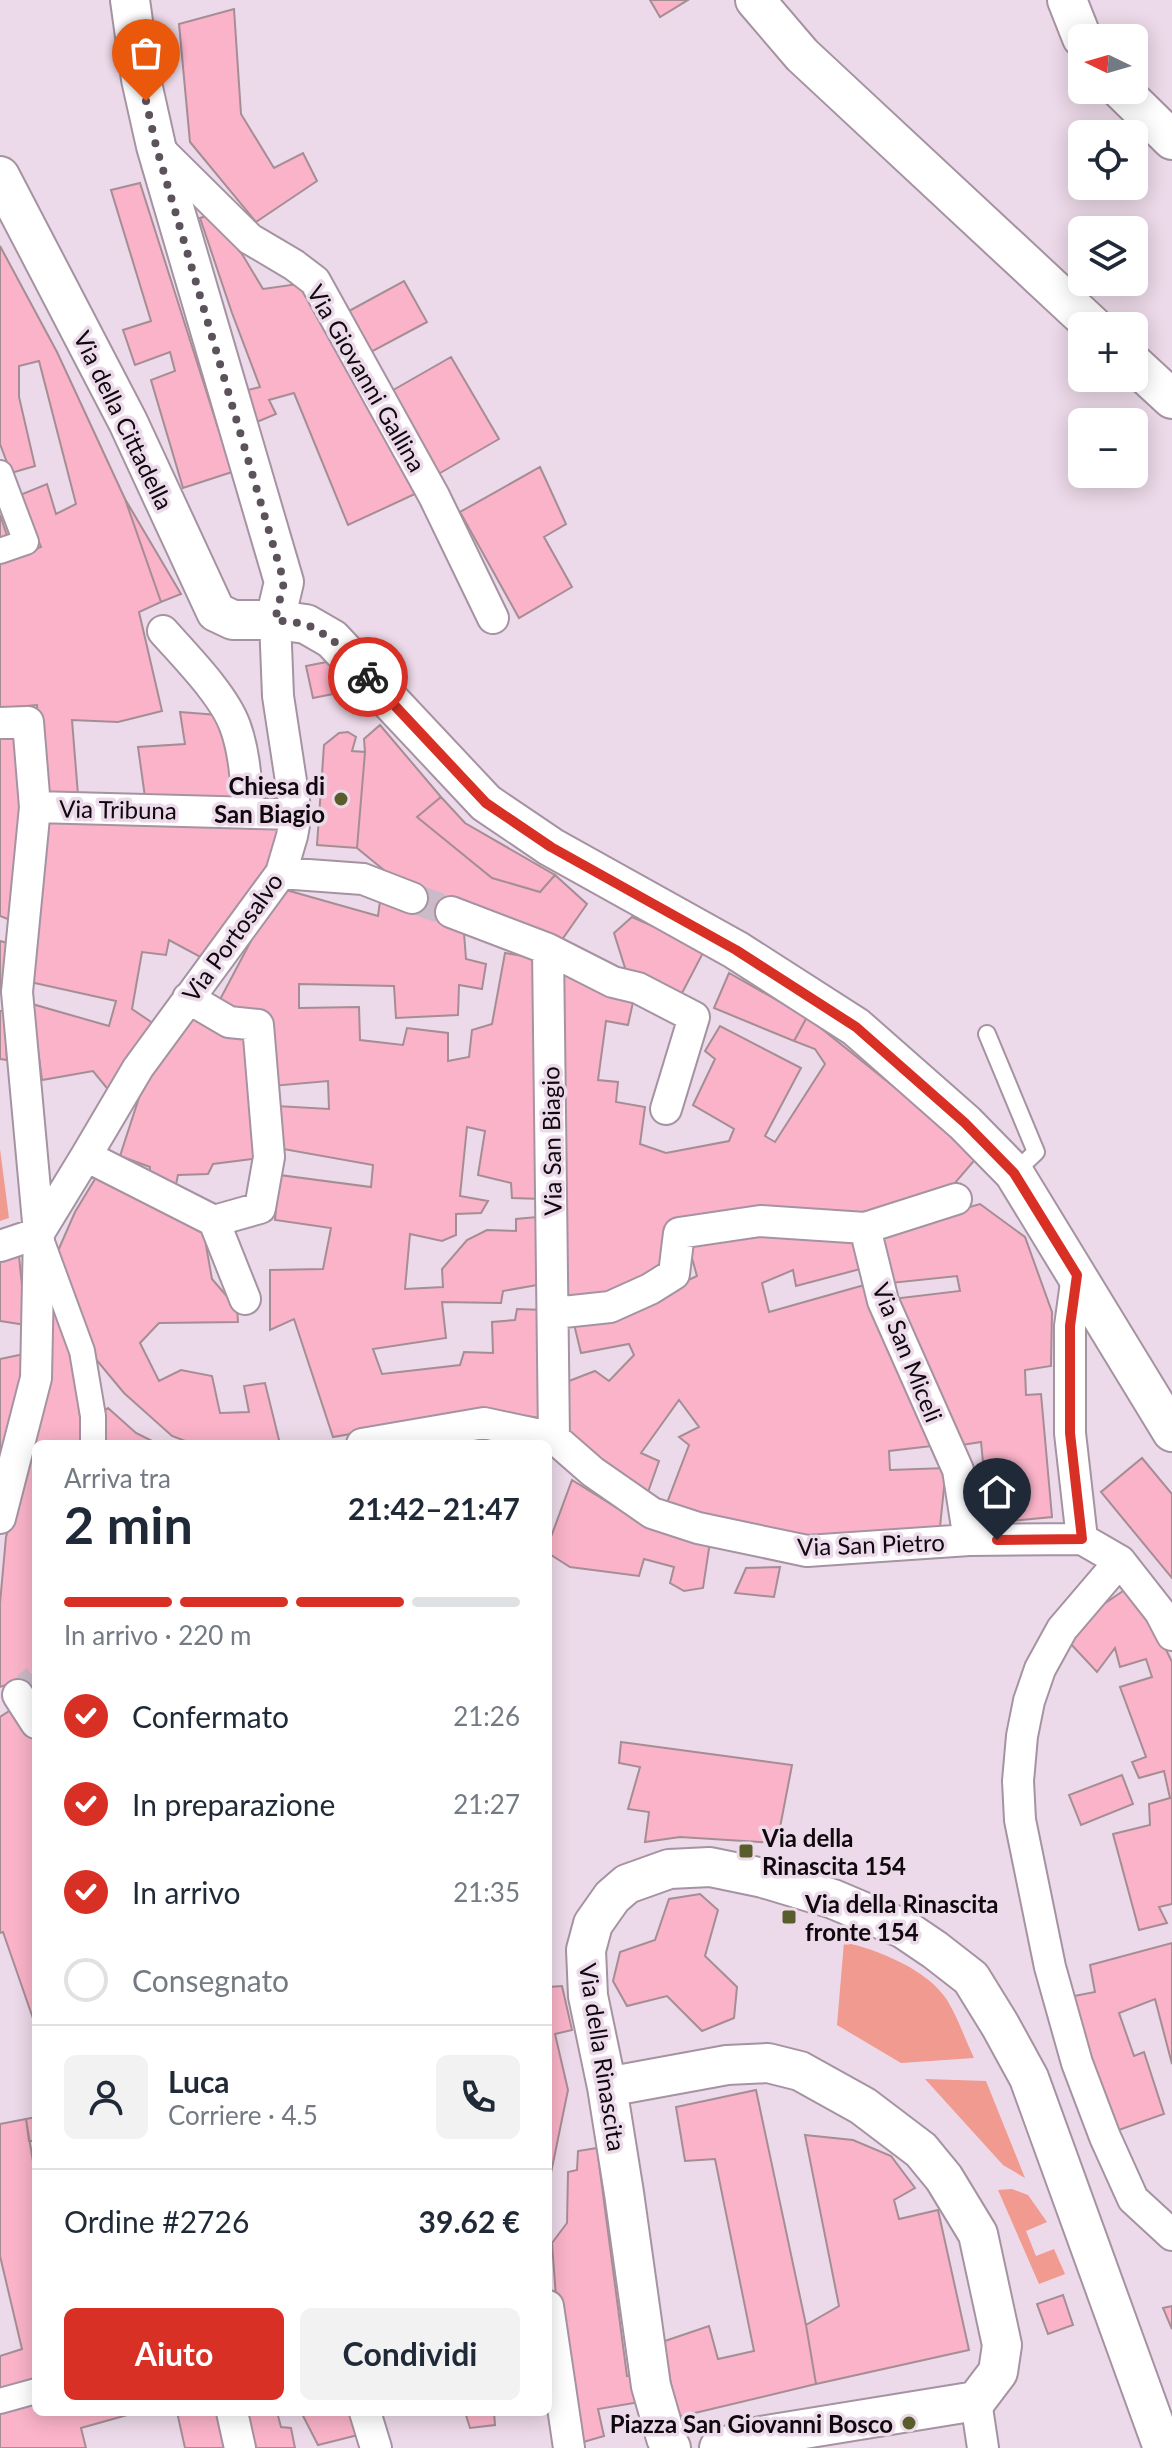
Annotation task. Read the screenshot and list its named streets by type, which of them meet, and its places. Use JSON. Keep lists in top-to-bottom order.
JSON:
{
  "streets": {
    "street": [
      "Via Giovanni Gallina",
      "Via della Cittadella",
      "Via Tribuna",
      "Via Portosalvo",
      "Via San Biagio",
      "Via San Miceli",
      "Via San Pietro",
      "Via della Rinascita"
    ]
  },
  "crossings": [
    ["Via Giovanni Gallina", "Via Portosalvo"],
    ["Via della Cittadella", "Via Portosalvo"],
    ["Via Tribuna", "Via Portosalvo"],
    ["Via San Biagio", "Via San Pietro"],
    ["Via San Miceli", "Via San Pietro"]
  ],
  "places": {
    "other": ["Chiesa di San Biagio", "Piazza San Giovanni Bosco"],
    "transit": ["Via della Rinascita 154", "Via della Rinascita fronte 154"]
  },
  "north": "left",
  "page": {
    "map_buttons": ["+", "−"],
    "heading": ["2 min", "Arriva tra", "21:42–21:47"],
    "panel": [
      "Luca",
      "Corriere · 4.5",
      "Ordine #2726",
      "39.62 €"
    ],
    "bar": "In arrivo · 220 m",
    "list": [
      ["Confermato", "21:26"],
      ["In preparazione", "21:27"],
      ["In arrivo", "21:35"],
      "Consegnato"
    ],
    "buttons": ["Aiuto", "Condividi"]
  }
}
